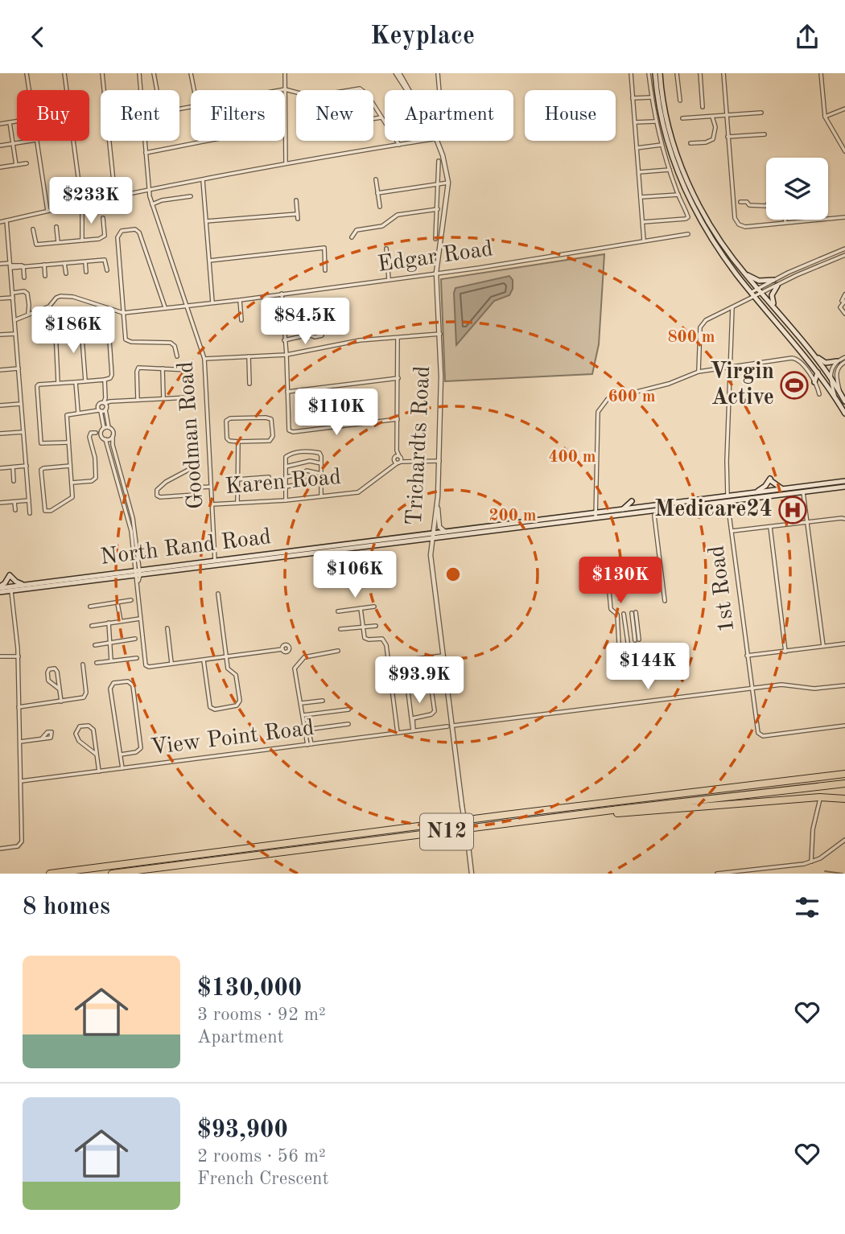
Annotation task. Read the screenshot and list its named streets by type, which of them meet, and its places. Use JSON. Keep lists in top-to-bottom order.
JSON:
{
  "streets": {
    "highway": ["N12"],
    "main road": ["North Rand Road"],
    "street": [
      "Edgar Road",
      "Goodman Road",
      "Trichardts Road",
      "Karen Road",
      "1st Road",
      "View Point Road"
    ]
  },
  "crossings": [
    ["Edgar Road", "Goodman Road"],
    ["Edgar Road", "Trichardts Road"],
    ["Goodman Road", "Karen Road"],
    ["Goodman Road", "North Rand Road"],
    ["Trichardts Road", "North Rand Road"],
    ["North Rand Road", "1st Road"]
  ],
  "places": {
    "sports": ["Virgin Active"],
    "hospital": ["Medicare24"]
  },
  "page": {
    "header": "Keyplace",
    "chip": [
      "Buy",
      "Rent",
      "Filters",
      "New",
      "Apartment",
      "House"
    ],
    "price": [
      "$233K",
      "$84.5K",
      "$186K",
      "$110K",
      "$106K",
      "$130K",
      "$144K",
      "$93.9K"
    ],
    "heading": "8 homes",
    "list": [
      {
        "name": "$130,000",
        "note": "3 rooms · 92 m² · Apartment"
      },
      {
        "name": "$93,900",
        "note": "2 rooms · 56 m² · French Crescent"
      }
    ]
  },
  "rings": [
    "800 m",
    "600 m",
    "400 m",
    "200 m"
  ]
}
